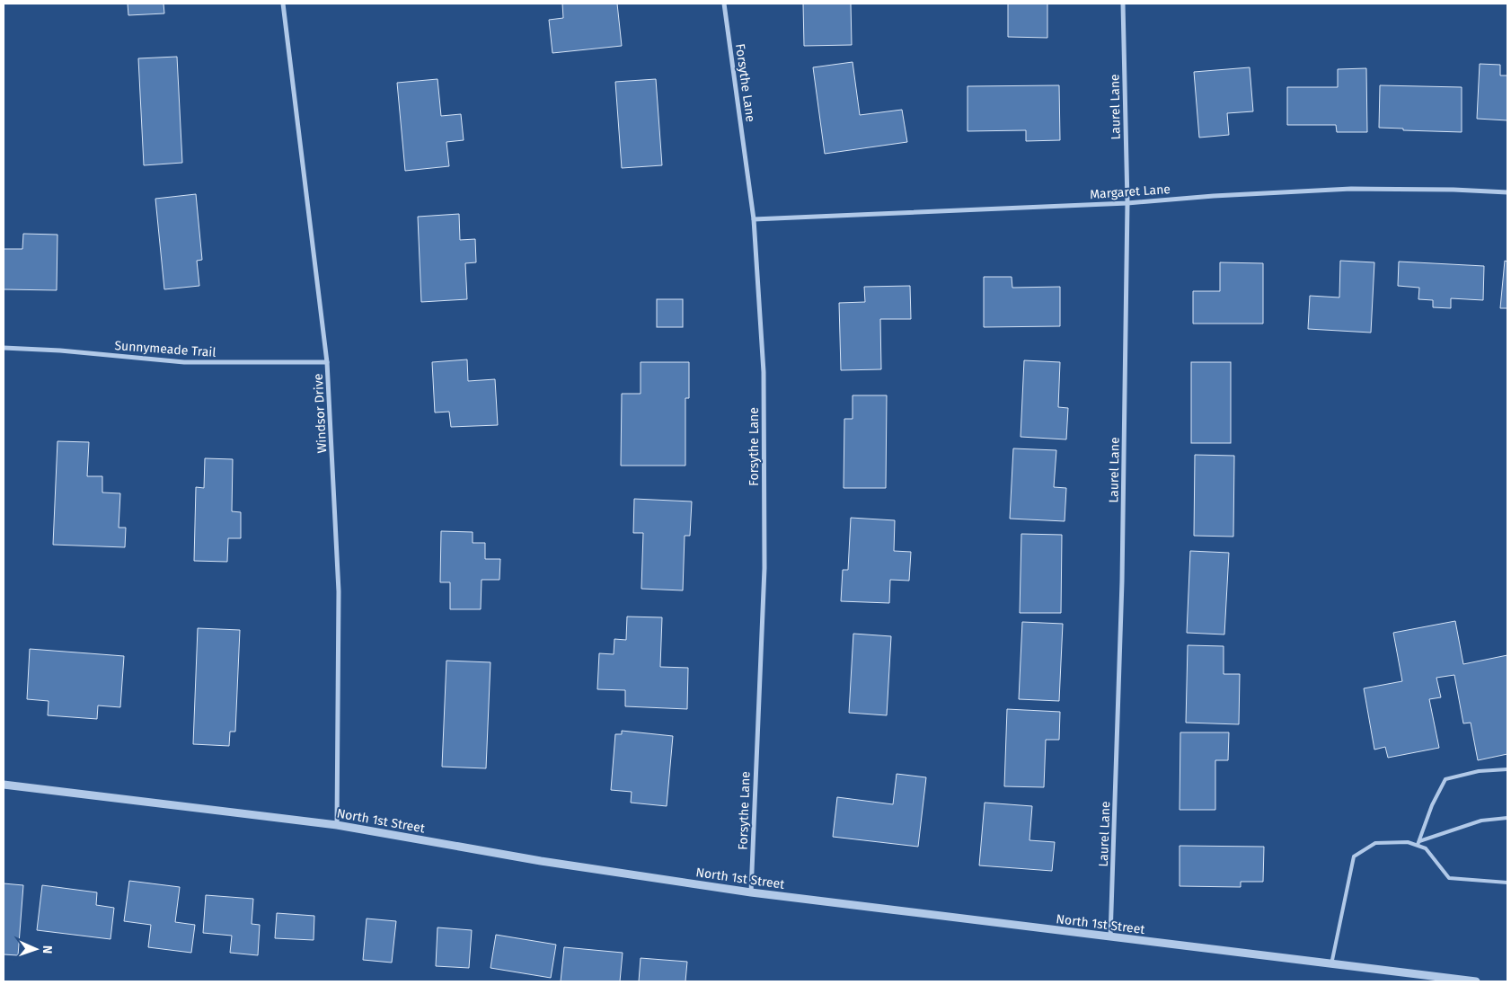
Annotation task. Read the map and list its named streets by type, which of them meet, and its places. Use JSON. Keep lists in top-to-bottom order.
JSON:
{
  "streets": {
    "street": [
      "Forsythe Lane",
      "Laurel Lane",
      "Margaret Lane",
      "Sunnymeade Trail",
      "Windsor Drive",
      "North 1st Street"
    ]
  },
  "crossings": [
    ["Forsythe Lane", "Margaret Lane"],
    ["Forsythe Lane", "North 1st Street"],
    ["Laurel Lane", "Margaret Lane"],
    ["Laurel Lane", "North 1st Street"],
    ["Sunnymeade Trail", "Windsor Drive"],
    ["Windsor Drive", "North 1st Street"]
  ],
  "north": "right"
}
